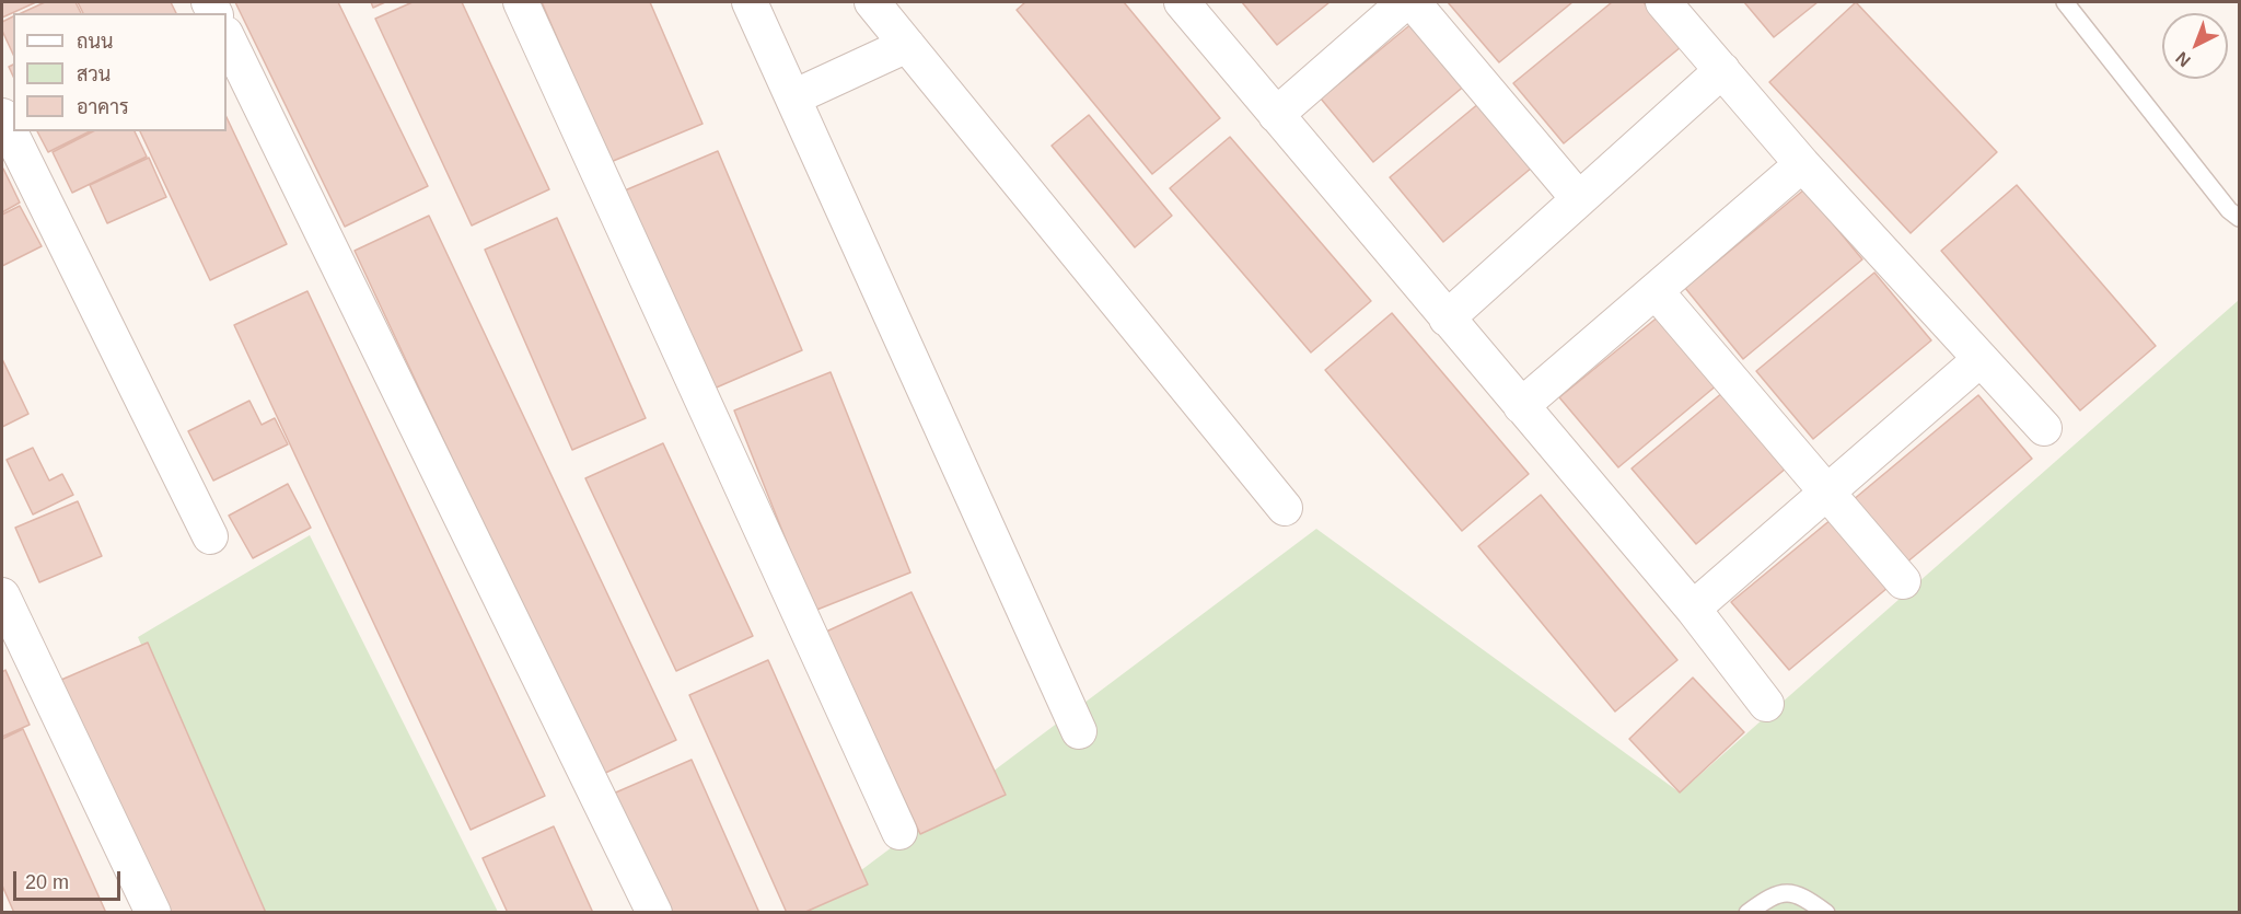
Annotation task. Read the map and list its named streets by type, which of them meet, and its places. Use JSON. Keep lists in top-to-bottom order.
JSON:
{
  "legend": ["ถนน", "สวน", "อาคาร"],
  "scale_bar": "20 m",
  "north": "bottom left"
}
